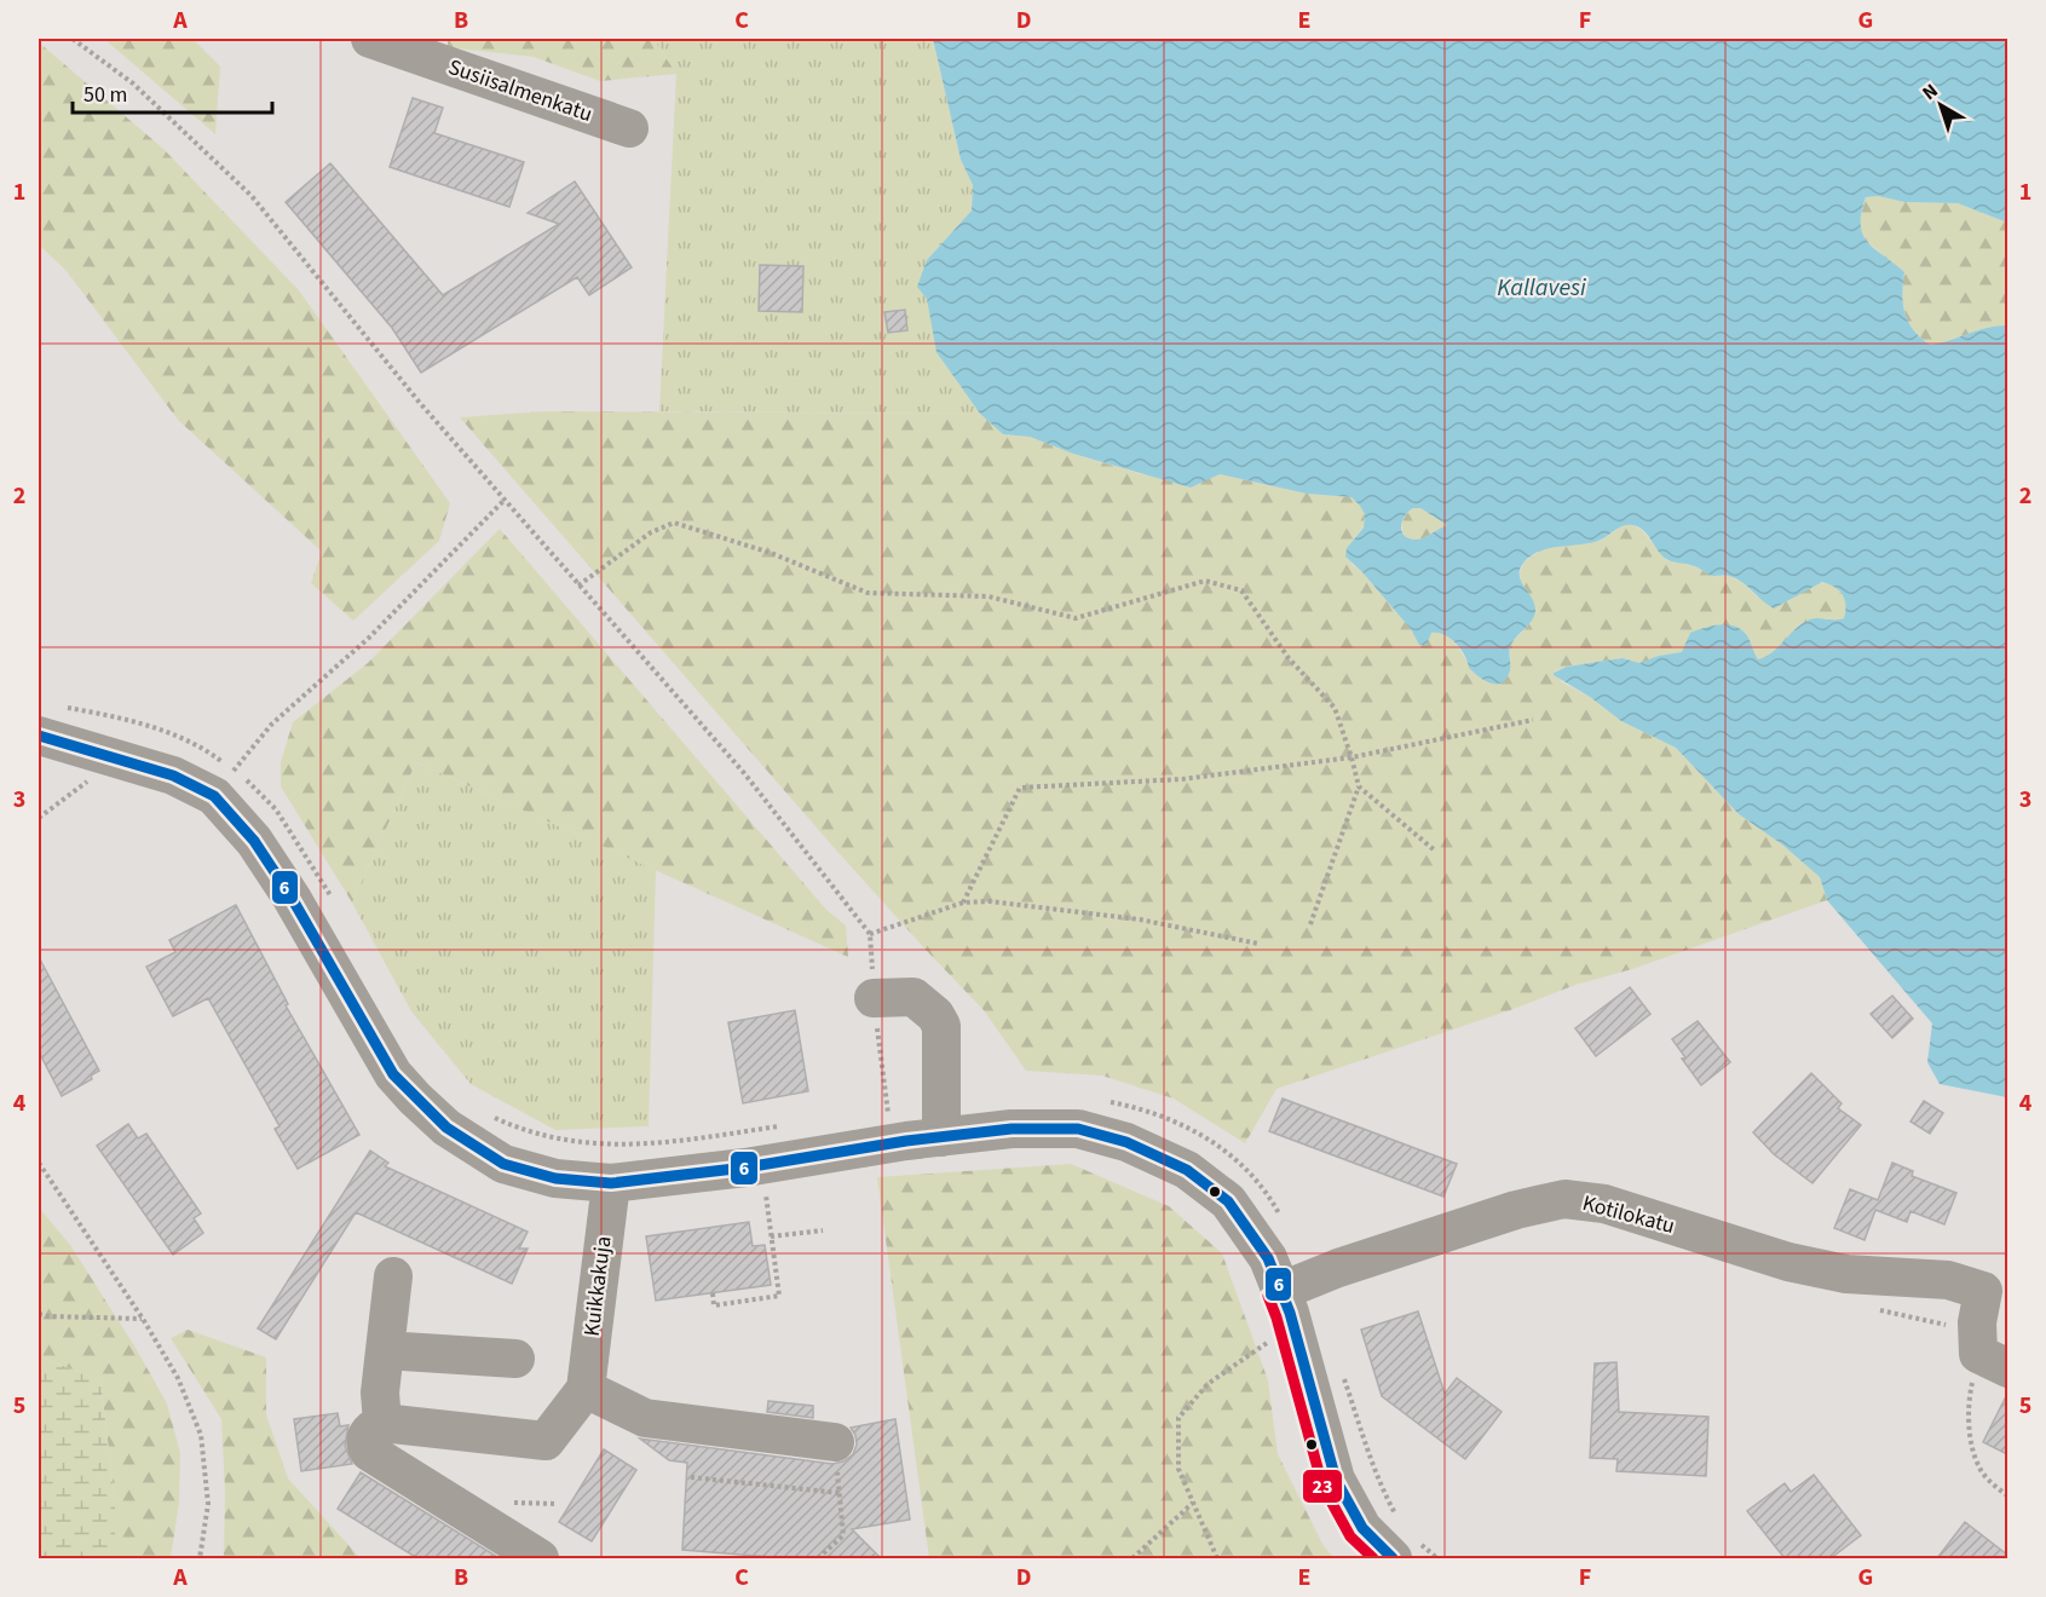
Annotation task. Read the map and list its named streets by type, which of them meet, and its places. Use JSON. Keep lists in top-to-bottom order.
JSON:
{
  "streets": {
    "street": ["Susiisalmenkatu", "Kotilokatu", "Kuikkakuja"]
  },
  "water": ["Kallavesi"],
  "lines": ["transit line 6", "transit line 23"],
  "scale_bar": "50 m",
  "north": "top left",
  "grid": {
    "columns": [
      "A",
      "B",
      "C",
      "D",
      "E",
      "F",
      "G"
    ],
    "rows": [
      "1",
      "2",
      "3",
      "4",
      "5"
    ]
  }
}
